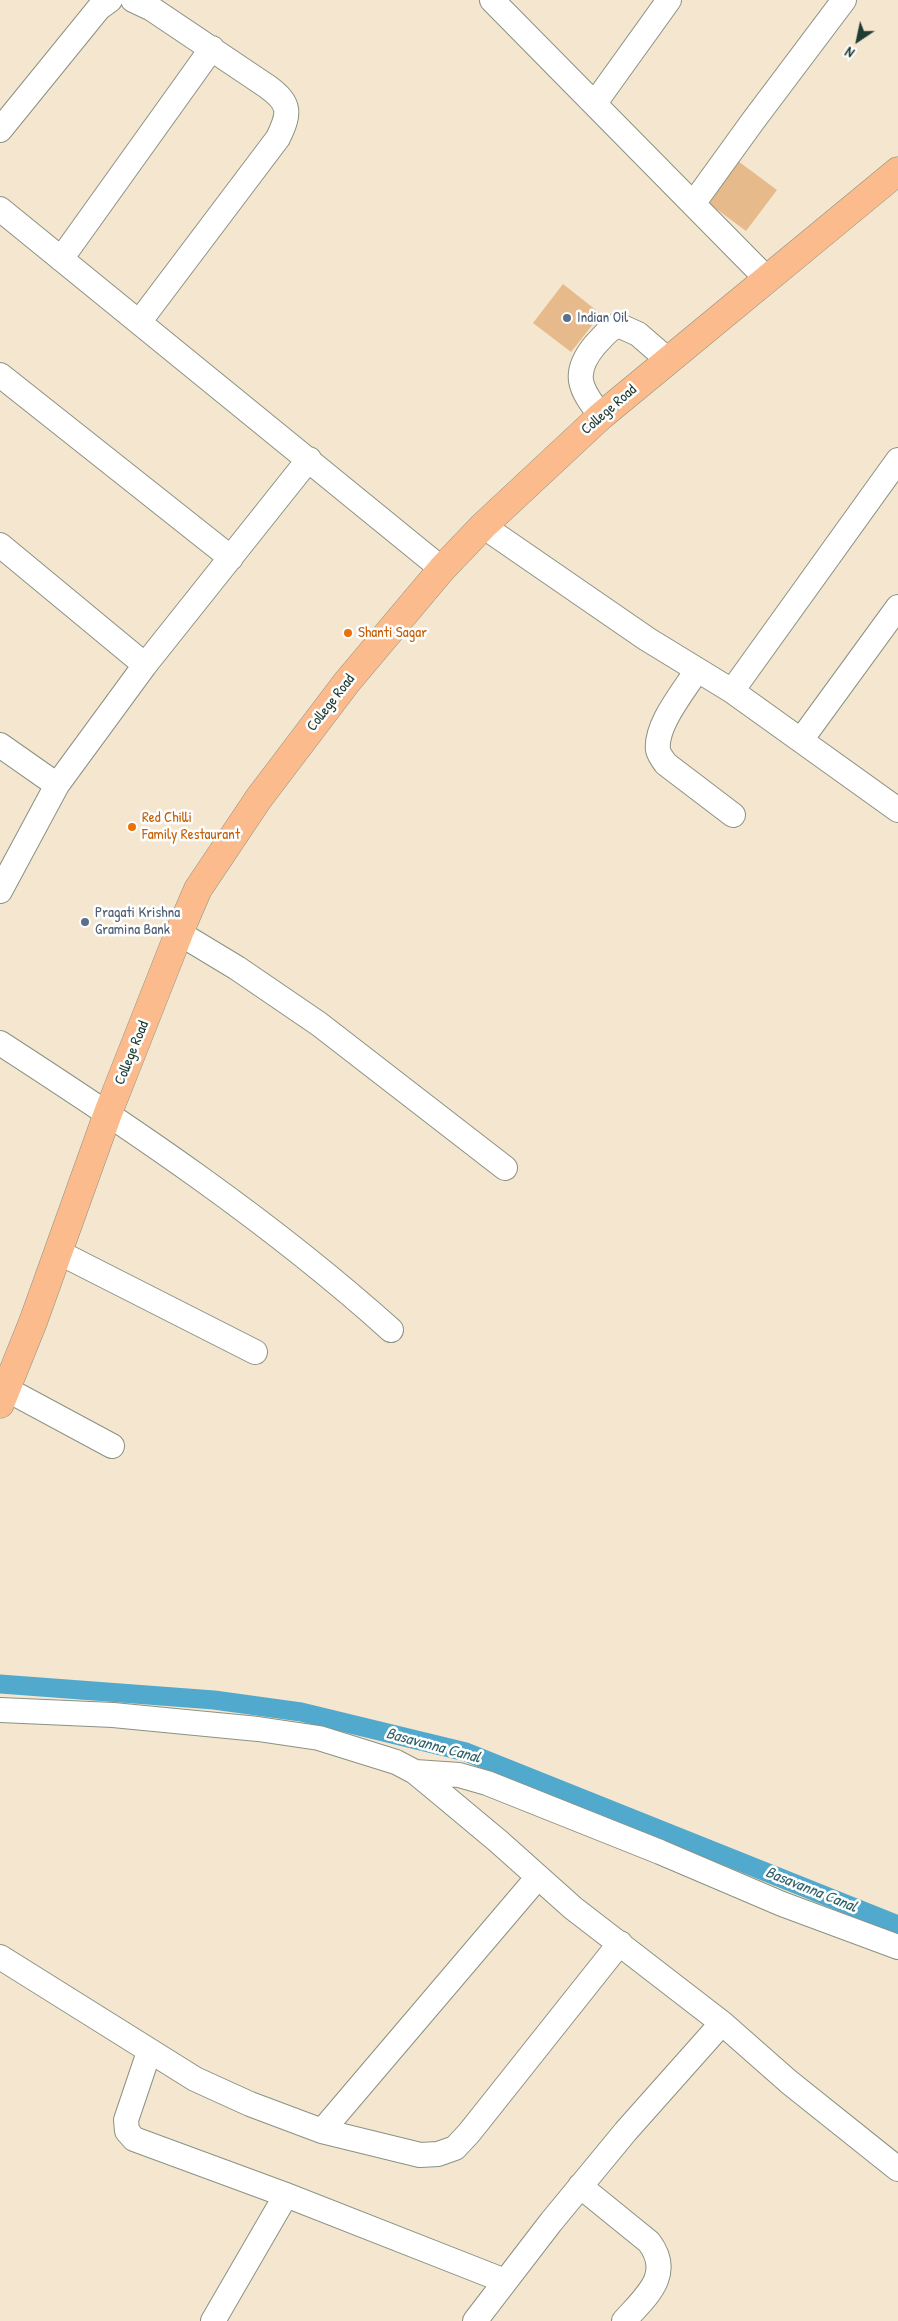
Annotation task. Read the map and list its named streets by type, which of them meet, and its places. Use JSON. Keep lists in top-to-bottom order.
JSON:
{
  "streets": {
    "main road": ["College Road"]
  },
  "water": ["Basavanna Canal"],
  "places": [
    "Indian Oil",
    "Shanti Sagar",
    "Red Chilli Family Restaurant",
    "Pragati Krishna Gramina Bank"
  ],
  "north": "bottom left"
}
